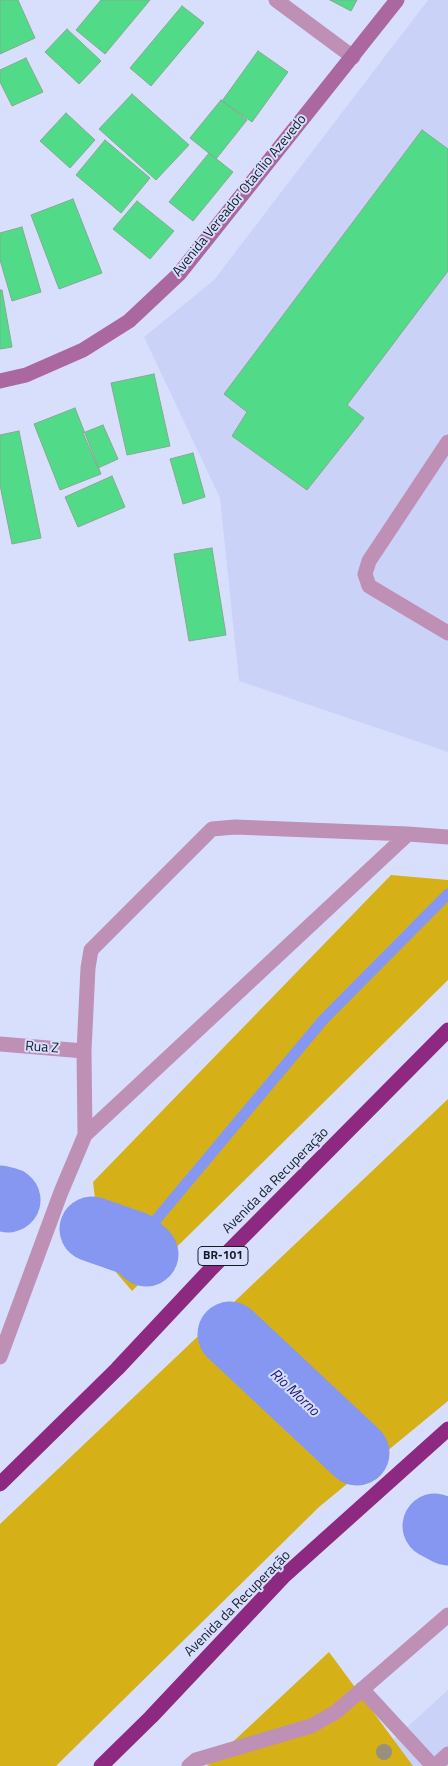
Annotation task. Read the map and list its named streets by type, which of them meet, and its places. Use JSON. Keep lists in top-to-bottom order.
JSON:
{
  "streets": {
    "highway": ["Avenida da Recuperação", "BR-101"],
    "main road": ["Avenida Vereador Otacílio Azevedo"],
    "street": ["Rua Z"]
  },
  "water": ["Rio Morno"]
}
